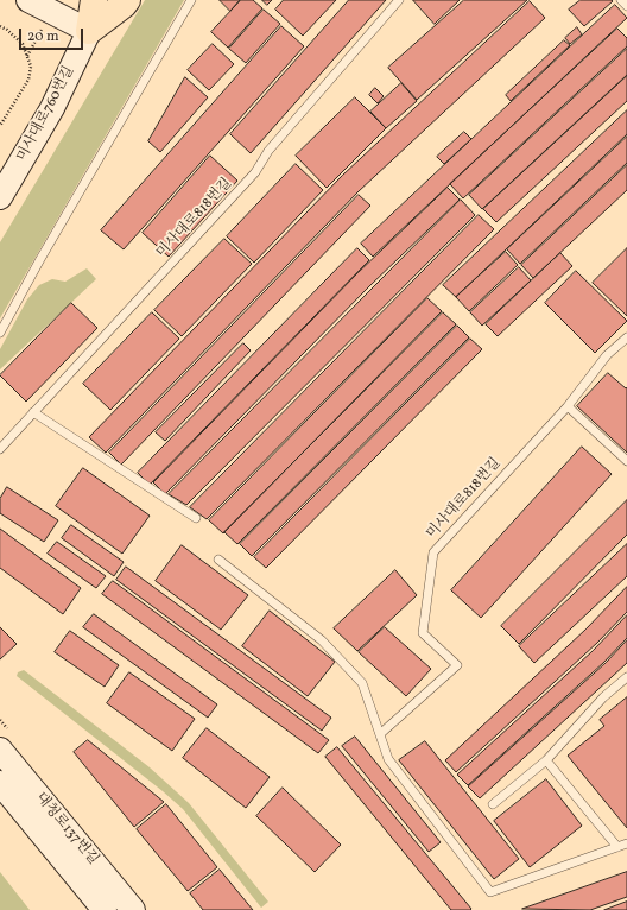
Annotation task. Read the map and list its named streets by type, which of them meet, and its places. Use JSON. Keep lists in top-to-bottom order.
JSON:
{
  "streets": {
    "main road": ["미사대로760번길", "대청로137번길"],
    "lane": ["미사대로818번길"]
  },
  "scale_bar": "20 m"
}
